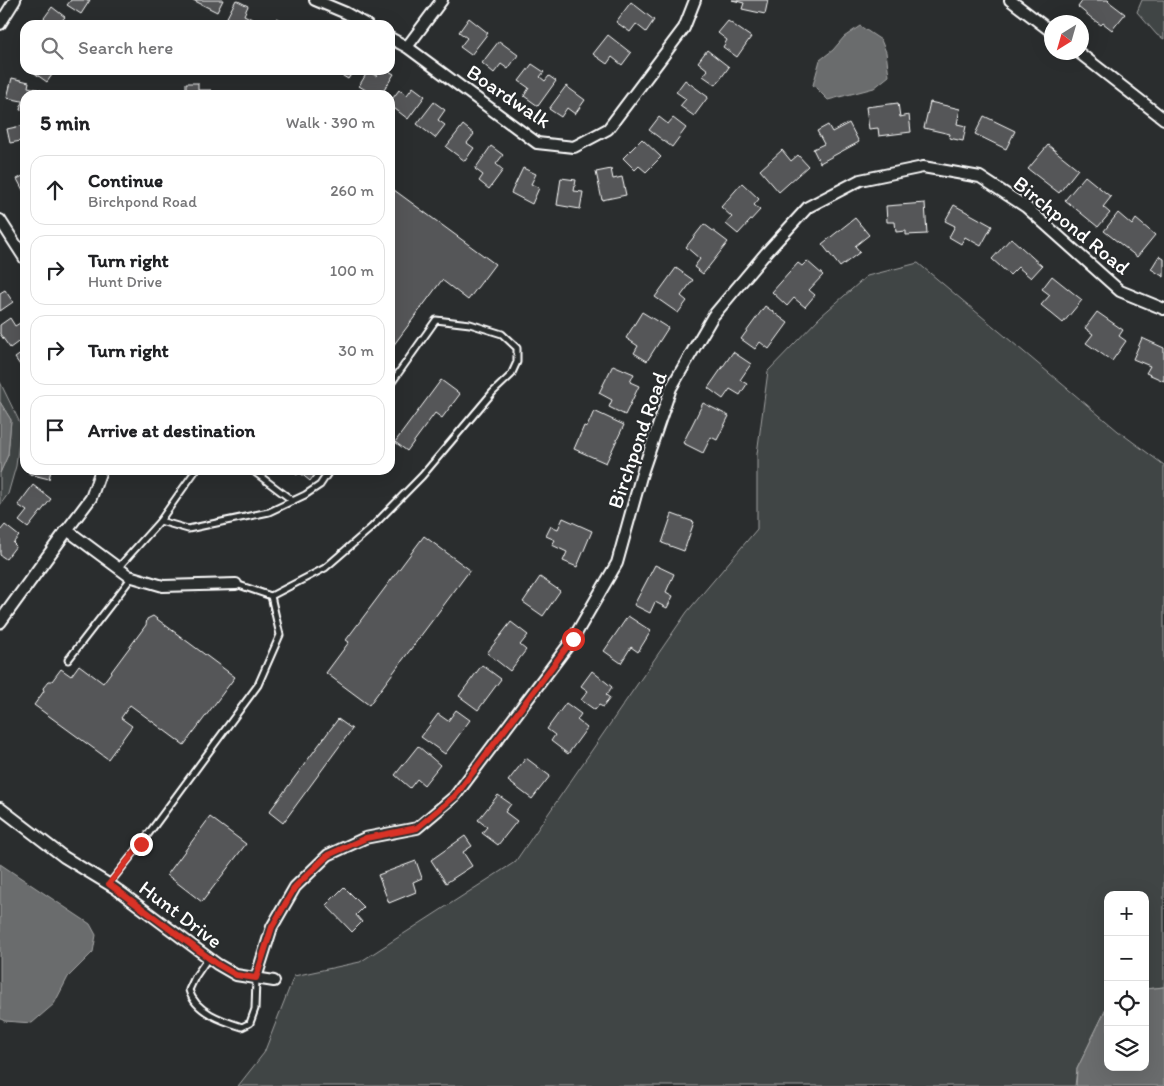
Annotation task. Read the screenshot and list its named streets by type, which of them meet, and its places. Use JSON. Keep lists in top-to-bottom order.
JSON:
{
  "streets": {
    "street": ["Boardwalk", "Birchpond Road", "Hunt Drive"]
  },
  "crossings": [
    ["Birchpond Road", "Hunt Drive"]
  ],
  "north": "bottom left",
  "page": {
    "search": "Search here",
    "heading": ["5 min", "Walk · 390 m"],
    "list": [
      ["Continue", "Birchpond Road", "260 m"],
      ["Turn right", "Hunt Drive", "100 m"],
      ["Turn right", "30 m"],
      "Arrive at destination"
    ],
    "map_buttons": ["+", "−"]
  }
}
